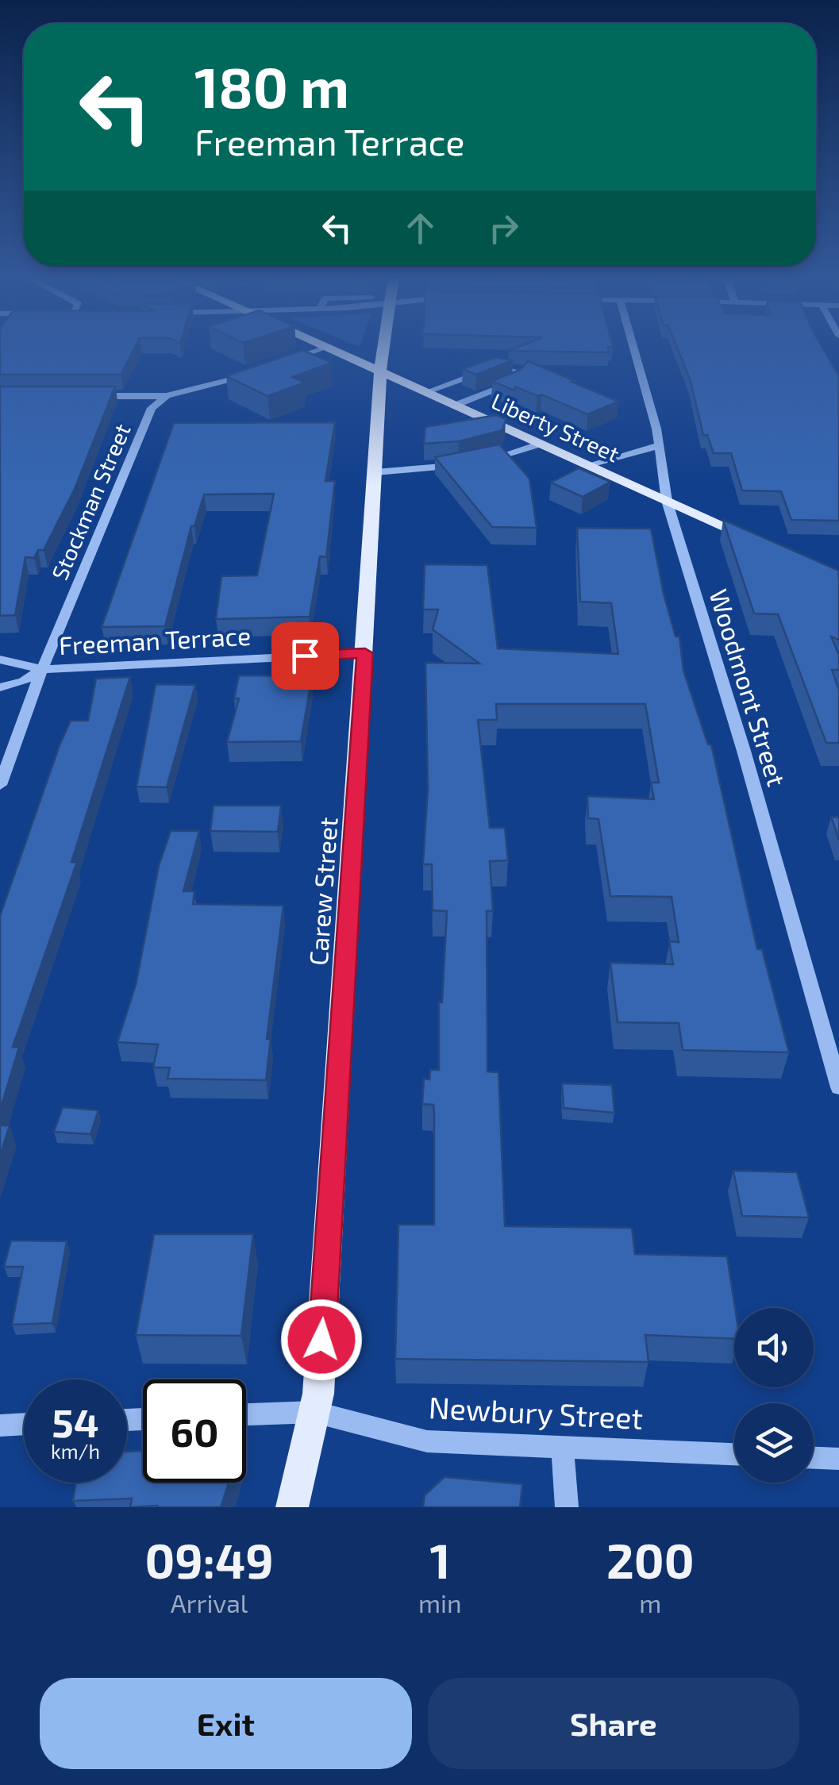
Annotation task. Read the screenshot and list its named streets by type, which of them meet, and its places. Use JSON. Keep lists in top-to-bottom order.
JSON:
{
  "streets": {
    "main road": ["Liberty Street", "Carew Street"],
    "street": [
      "Stockman Street",
      "Freeman Terrace",
      "Woodmont Street",
      "Newbury Street"
    ]
  },
  "crossings": [
    ["Liberty Street", "Woodmont Street"],
    ["Liberty Street", "Carew Street"],
    ["Stockman Street", "Freeman Terrace"],
    ["Freeman Terrace", "Carew Street"],
    ["Carew Street", "Newbury Street"]
  ],
  "page": {
    "turn": ["180 m", "Freeman Terrace"],
    "speed": "54 km/h",
    "limit": "60",
    "eta": [
      "09:49",
      "Arrival",
      "1",
      "min",
      "200",
      "m"
    ],
    "buttons": ["Exit", "Share"]
  }
}
